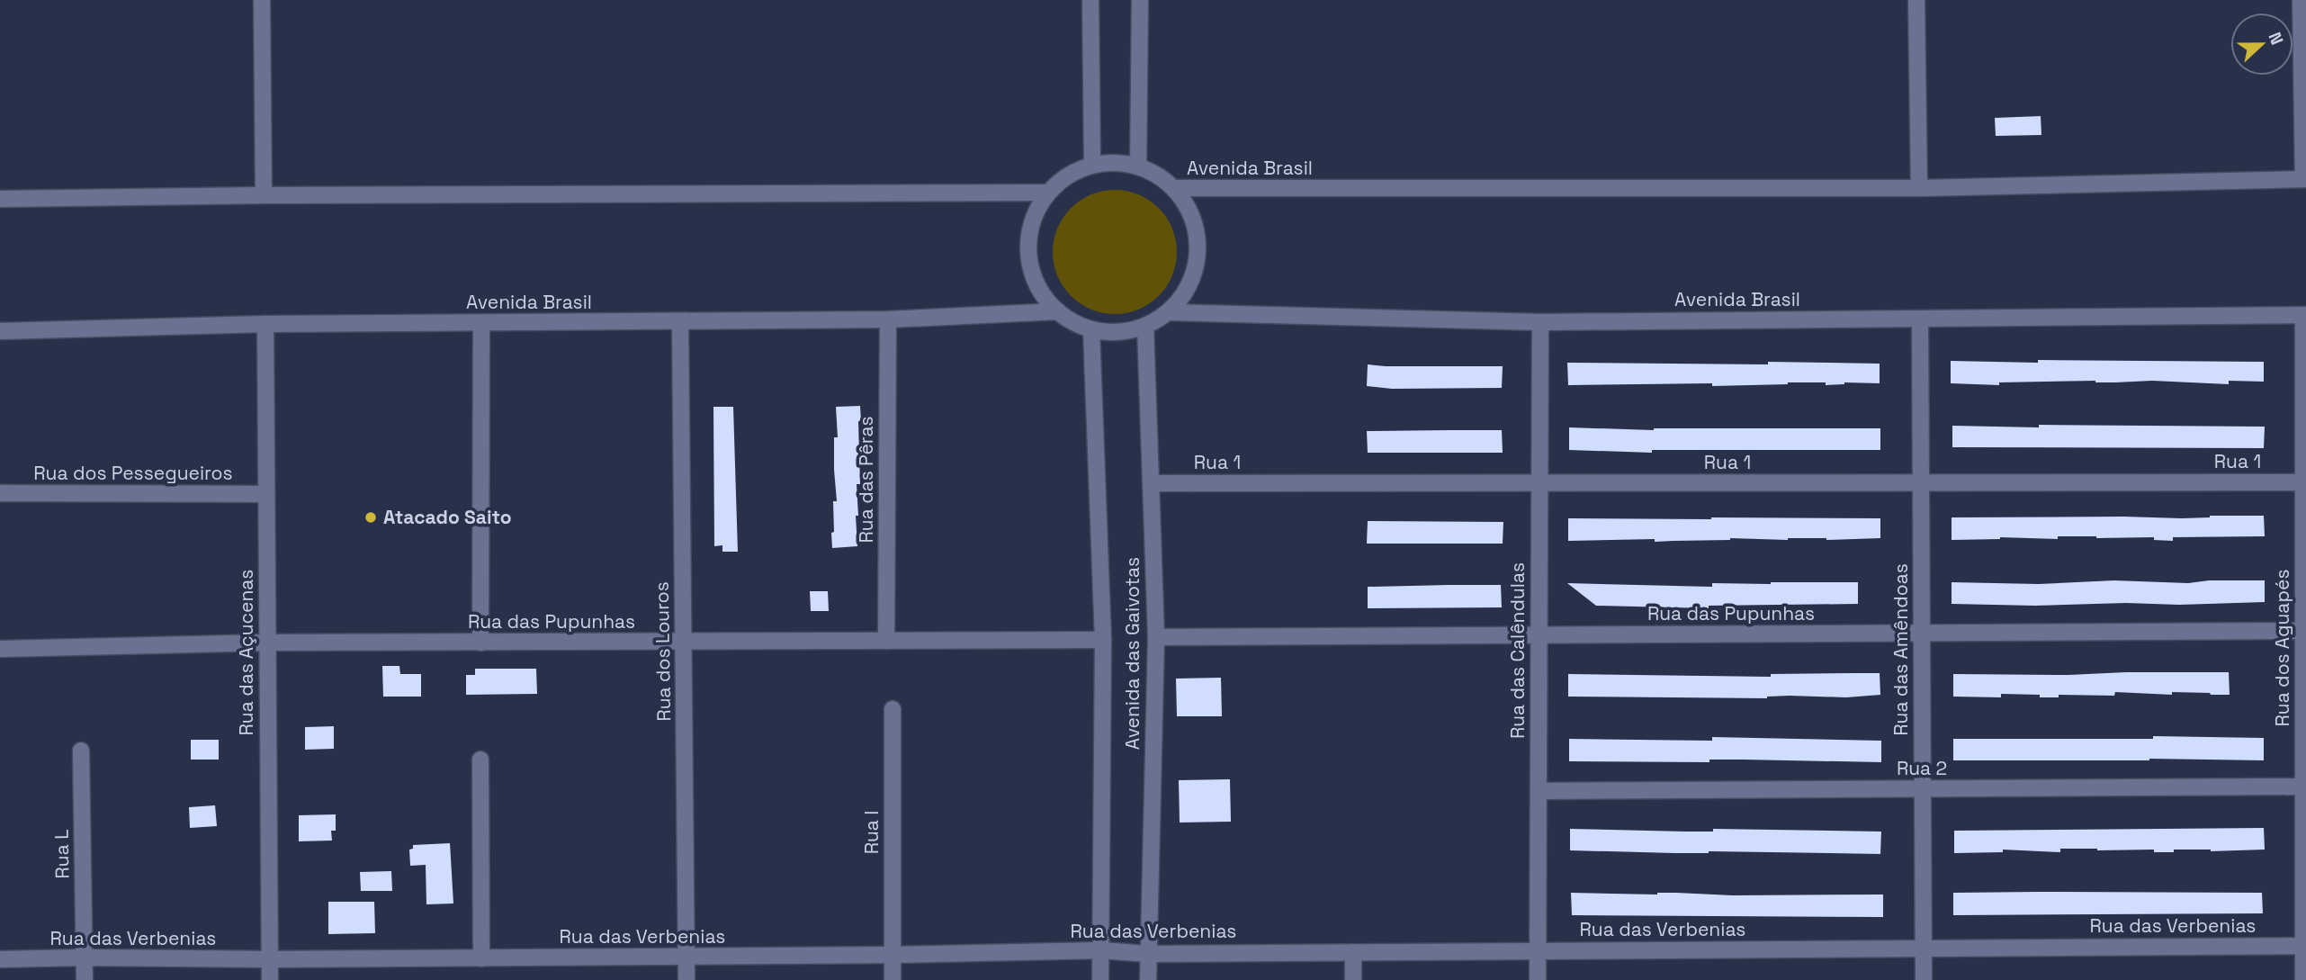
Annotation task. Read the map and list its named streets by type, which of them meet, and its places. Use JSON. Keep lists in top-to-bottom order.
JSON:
{
  "streets": {
    "street": [
      "Avenida Brasil",
      "Rua 1",
      "Rua dos Pessegueiros",
      "Rua das Pêras",
      "Rua das Pupunhas",
      "Rua dos Aguapés",
      "Rua das Amêndoas",
      "Rua das Calêndulas",
      "Rua dos Louros",
      "Rua das Açucenas",
      "Avenida das Gaivotas",
      "Rua 2",
      "Rua I",
      "Rua L",
      "Rua das Verbenias"
    ]
  },
  "crossings": [
    ["Avenida Brasil", "Rua das Pêras"],
    ["Avenida Brasil", "Rua dos Aguapés"],
    ["Avenida Brasil", "Rua das Amêndoas"],
    ["Avenida Brasil", "Rua das Calêndulas"],
    ["Avenida Brasil", "Rua dos Louros"],
    ["Avenida Brasil", "Rua das Açucenas"],
    ["Avenida Brasil", "Avenida das Gaivotas"],
    ["Rua 1", "Rua dos Aguapés"],
    ["Rua 1", "Rua das Amêndoas"],
    ["Rua 1", "Rua das Calêndulas"],
    ["Rua 1", "Avenida das Gaivotas"],
    ["Rua dos Pessegueiros", "Rua das Açucenas"],
    ["Rua das Pêras", "Rua das Pupunhas"],
    ["Rua das Pupunhas", "Rua dos Aguapés"],
    ["Rua das Pupunhas", "Rua das Amêndoas"],
    ["Rua das Pupunhas", "Rua das Calêndulas"],
    ["Rua das Pupunhas", "Rua dos Louros"],
    ["Rua das Pupunhas", "Rua das Açucenas"],
    ["Rua das Pupunhas", "Avenida das Gaivotas"],
    ["Rua dos Aguapés", "Rua 2"],
    ["Rua dos Aguapés", "Rua das Verbenias"],
    ["Rua das Amêndoas", "Rua 2"],
    ["Rua das Amêndoas", "Rua das Verbenias"],
    ["Rua das Calêndulas", "Rua 2"],
    ["Rua das Calêndulas", "Rua das Verbenias"],
    ["Rua dos Louros", "Rua das Verbenias"],
    ["Rua das Açucenas", "Rua das Verbenias"],
    ["Avenida das Gaivotas", "Rua das Verbenias"],
    ["Rua I", "Rua das Verbenias"],
    ["Rua L", "Rua das Verbenias"]
  ],
  "places": ["Atacado Saito"],
  "north": "right"
}
